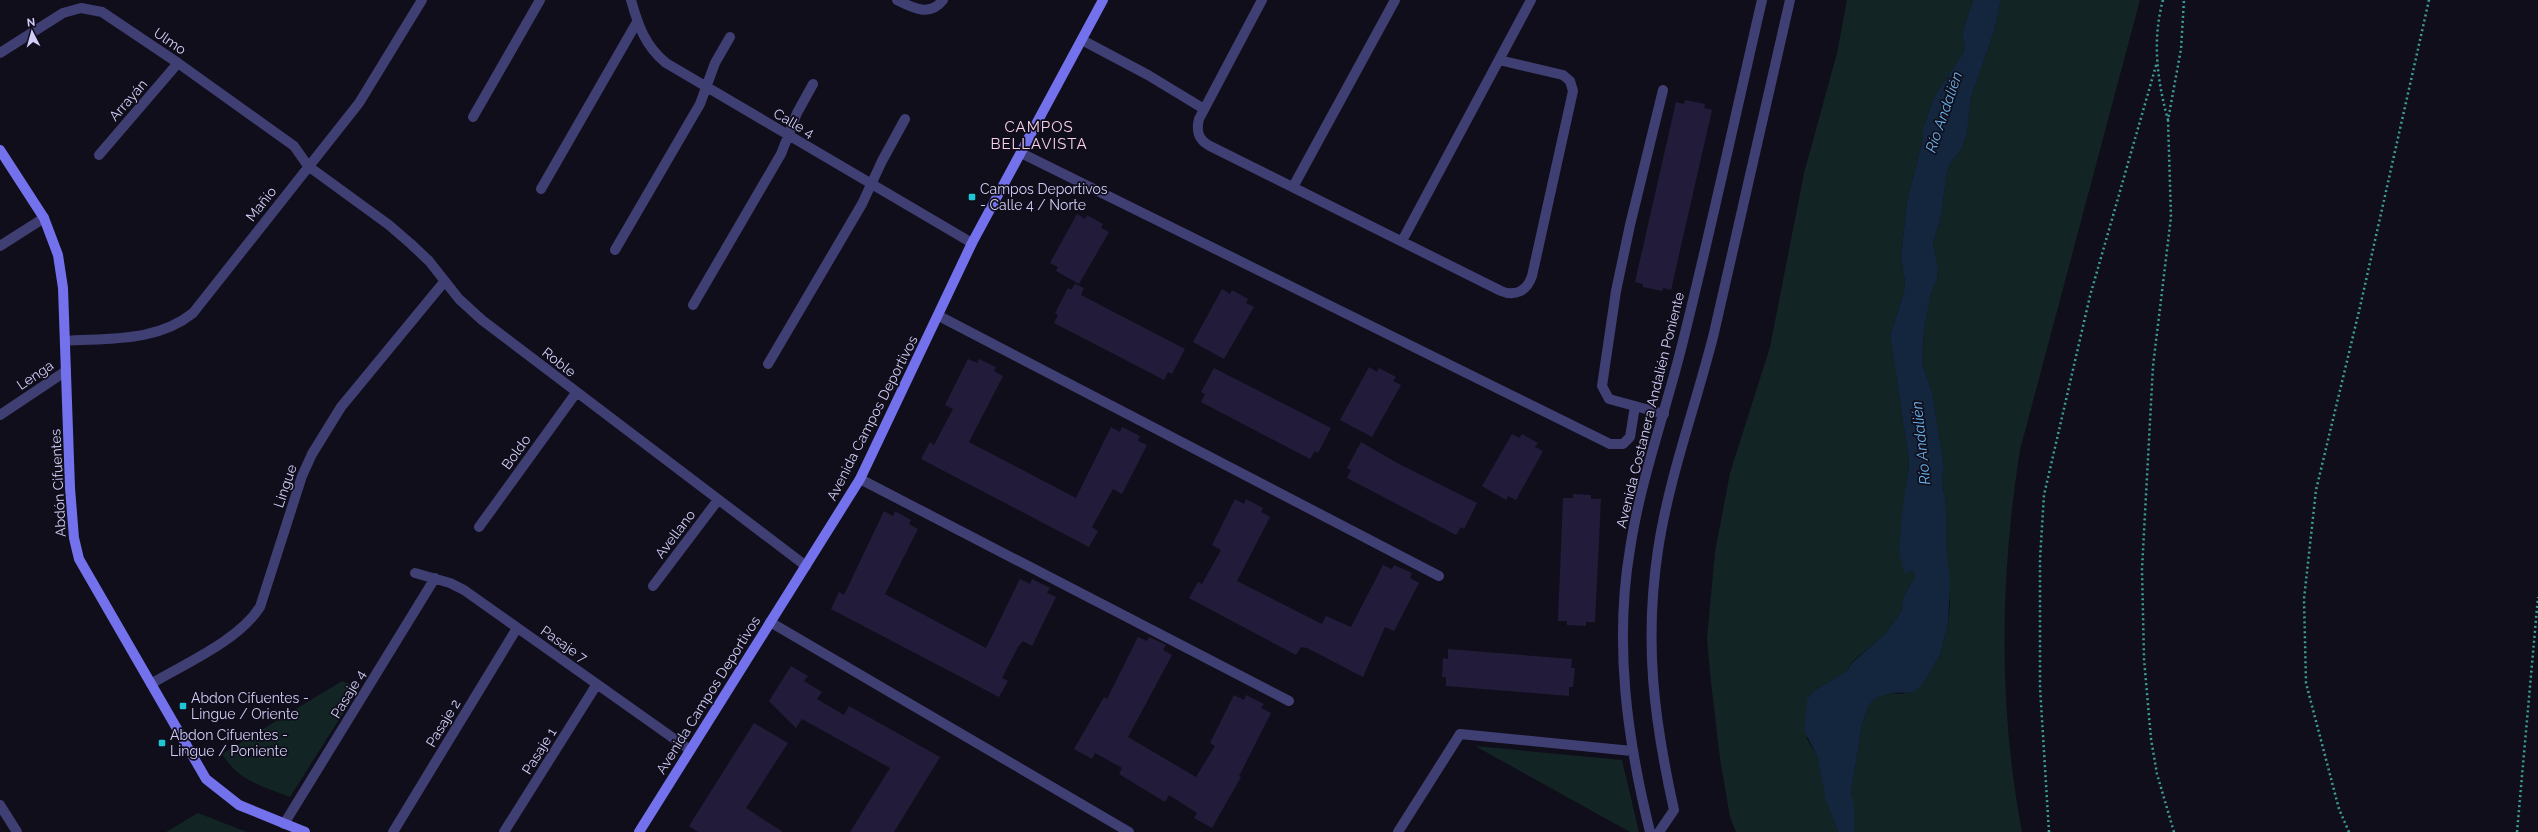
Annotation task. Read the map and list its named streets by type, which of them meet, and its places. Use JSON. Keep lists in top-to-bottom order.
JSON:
{
  "streets": {
    "street": [
      "Ulmo",
      "Arrayán",
      "Calle 4",
      "Mañío",
      "Roble",
      "Lenga",
      "Avenida Costanera Andalién Poniente",
      "Avenida Campos Deportivos",
      "Boldo",
      "Abdón Cifuentes",
      "Lingue",
      "Avellano",
      "Pasaje 7",
      "Pasaje 4",
      "Pasaje 2",
      "Pasaje 1"
    ]
  },
  "crossings": [
    ["Ulmo", "Arrayán"],
    ["Ulmo", "Mañío"],
    ["Ulmo", "Roble"],
    ["Calle 4", "Avenida Campos Deportivos"],
    ["Mañío", "Roble"],
    ["Mañío", "Abdón Cifuentes"],
    ["Roble", "Avenida Campos Deportivos"],
    ["Roble", "Boldo"],
    ["Roble", "Lingue"],
    ["Roble", "Avellano"],
    ["Lenga", "Abdón Cifuentes"],
    ["Avenida Campos Deportivos", "Pasaje 7"],
    ["Abdón Cifuentes", "Lingue"],
    ["Abdón Cifuentes", "Pasaje 4"],
    ["Pasaje 7", "Pasaje 4"],
    ["Pasaje 7", "Pasaje 2"],
    ["Pasaje 7", "Pasaje 1"]
  ],
  "districts": ["CAMPOS BELLAVISTA"],
  "water": ["Río Andalién"],
  "places": {
    "transit": ["Campos Deportivos - Calle 4 / Norte", "Abdon Cifuentes - Lingue / Oriente", "Abdon Cifuentes - Lingue / Poniente"]
  },
  "north": "top"
}
